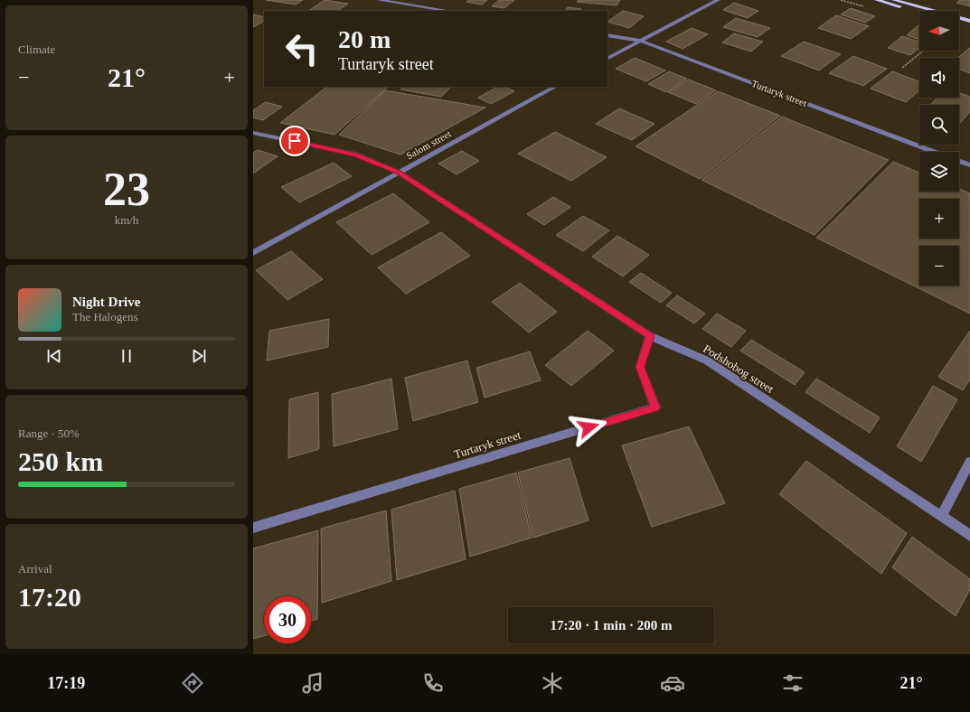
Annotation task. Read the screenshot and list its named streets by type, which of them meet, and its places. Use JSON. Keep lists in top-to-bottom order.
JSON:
{
  "streets": {
    "street": ["Turtaryk street", "Salom street", "Podshobog street"]
  },
  "crossings": [
    ["Turtaryk street", "Podshobog street"],
    ["Salom street", "Podshobog street"]
  ],
  "north": "left",
  "page": {
    "tile": [
      "Climate",
      ["23", "km/h"],
      ["Range · 50%", "250 km"],
      ["Arrival", "17:20"]
    ],
    "map_buttons": ["+", "−"],
    "turn": ["20 m", "Turtaryk street"],
    "heat": ["−", "21°", "+"],
    "song": ["Night Drive", "The Halogens"],
    "limit": "30",
    "trip": "17:20 · 1 min · 200 m",
    "tabs": ["17:19", "21°"]
  }
}
